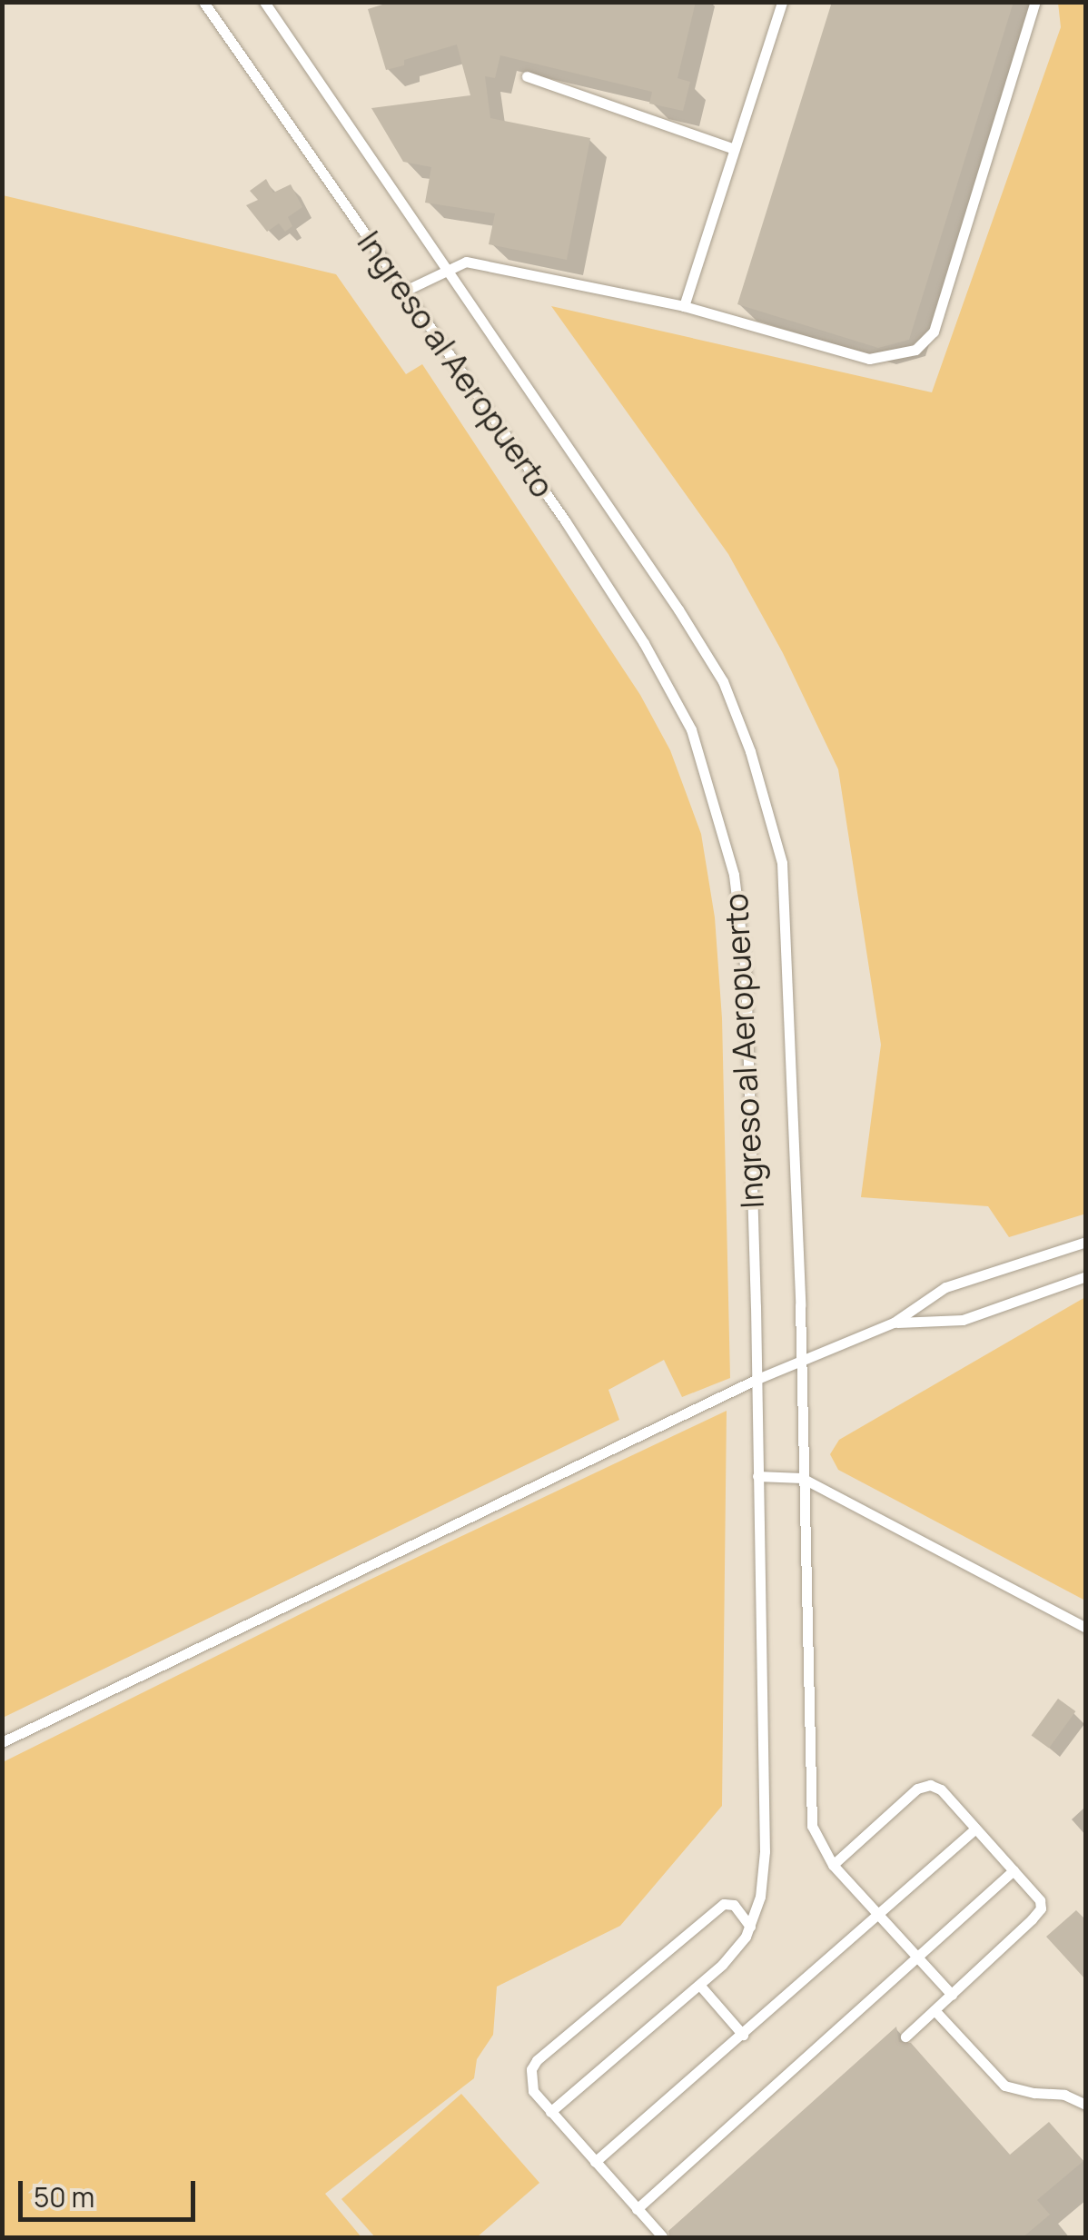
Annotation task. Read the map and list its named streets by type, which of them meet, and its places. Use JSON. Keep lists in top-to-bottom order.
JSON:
{
  "streets": {
    "lane": ["Ingreso al Aeropuerto"]
  },
  "scale_bar": "50 m"
}
